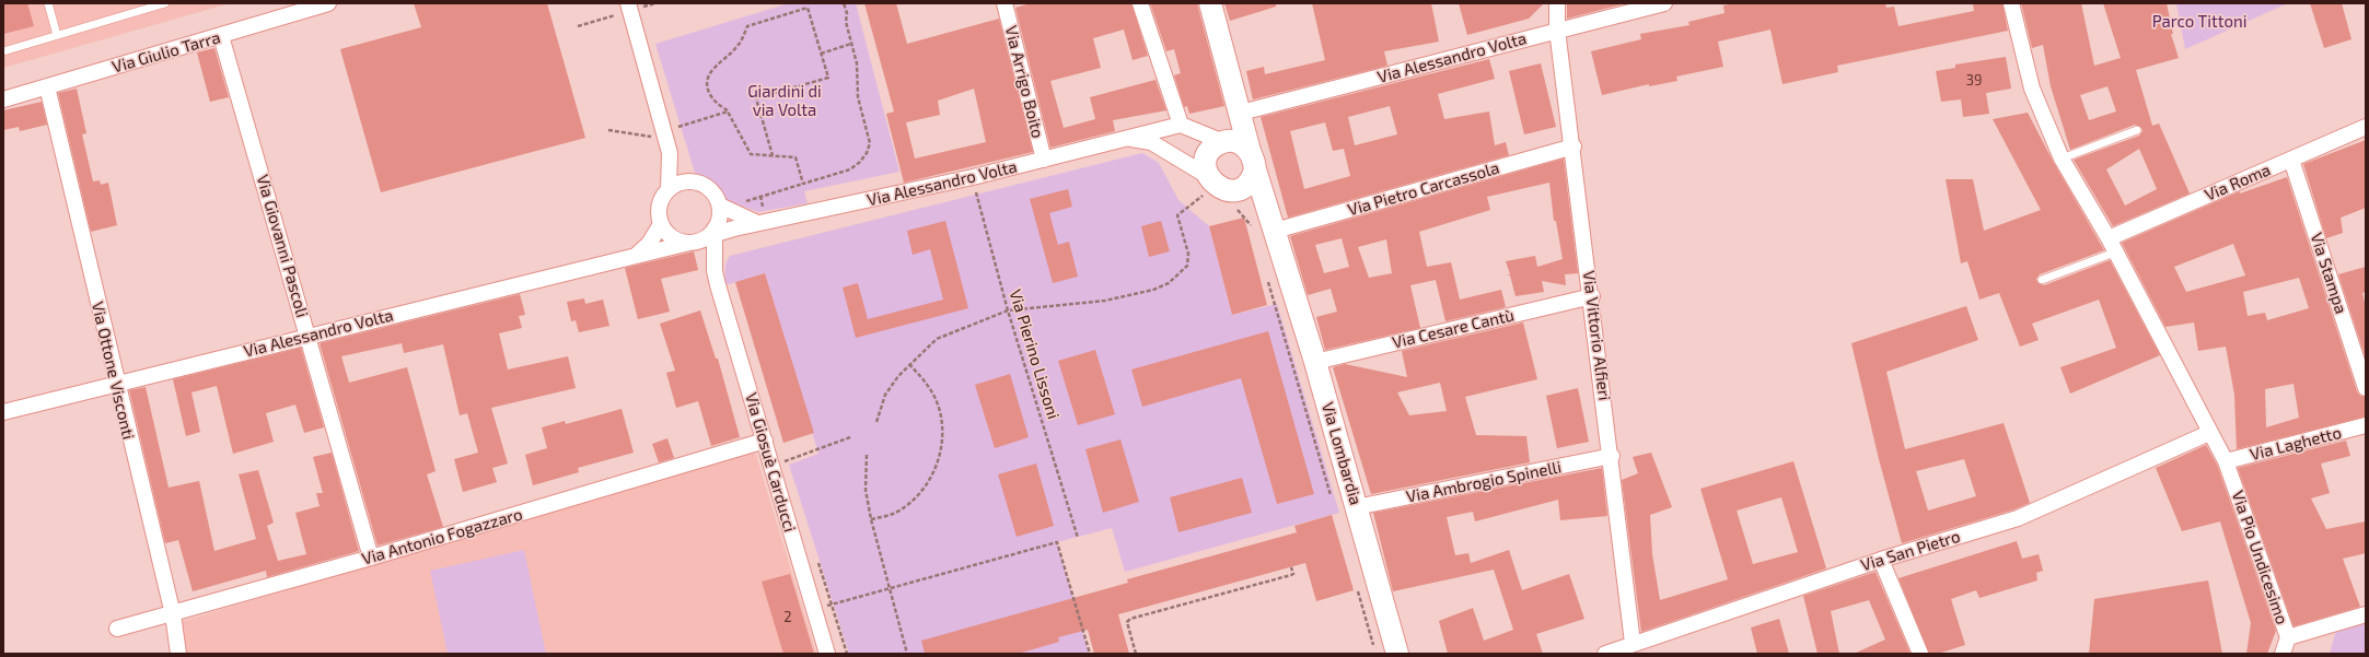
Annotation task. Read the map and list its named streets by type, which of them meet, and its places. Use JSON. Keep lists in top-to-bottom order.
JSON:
{
  "streets": {
    "street": [
      "Via Giulio Tarra",
      "Via Alessandro Volta",
      "Via Arrigo Boito",
      "Via Roma",
      "Via Pietro Carcassola",
      "Via Giovanni Pascoli",
      "Via Stampa",
      "Via Cesare Cantù",
      "Via Vittorio Alfieri",
      "Via Ottone Visconti",
      "Via Laghetto",
      "Via Lombardia",
      "Via Giosuè Carducci",
      "Via Ambrogio Spinelli",
      "Via Antonio Fogazzaro",
      "Via San Pietro",
      "Via Pio Undicesimo"
    ],
    "path": ["Via Pierino Lissoni"]
  },
  "crossings": [
    ["Via Giulio Tarra", "Via Giovanni Pascoli"],
    ["Via Giulio Tarra", "Via Ottone Visconti"],
    ["Via Alessandro Volta", "Via Arrigo Boito"],
    ["Via Alessandro Volta", "Via Giovanni Pascoli"],
    ["Via Alessandro Volta", "Via Vittorio Alfieri"],
    ["Via Alessandro Volta", "Via Pierino Lissoni"],
    ["Via Alessandro Volta", "Via Ottone Visconti"],
    ["Via Alessandro Volta", "Via Lombardia"],
    ["Via Alessandro Volta", "Via Giosuè Carducci"],
    ["Via Roma", "Via Stampa"],
    ["Via Roma", "Via Pio Undicesimo"],
    ["Via Pietro Carcassola", "Via Vittorio Alfieri"],
    ["Via Pietro Carcassola", "Via Lombardia"],
    ["Via Giovanni Pascoli", "Via Antonio Fogazzaro"],
    ["Via Cesare Cantù", "Via Vittorio Alfieri"],
    ["Via Cesare Cantù", "Via Lombardia"],
    ["Via Vittorio Alfieri", "Via Ambrogio Spinelli"],
    ["Via Vittorio Alfieri", "Via San Pietro"],
    ["Via Ottone Visconti", "Via Antonio Fogazzaro"],
    ["Via Laghetto", "Via Pio Undicesimo"],
    ["Via Lombardia", "Via Ambrogio Spinelli"],
    ["Via Giosuè Carducci", "Via Antonio Fogazzaro"],
    ["Via San Pietro", "Via Pio Undicesimo"]
  ],
  "parks": ["Parco Tittoni", "Giardini di via Volta"],
  "house_numbers": ["39", "2"]
}
